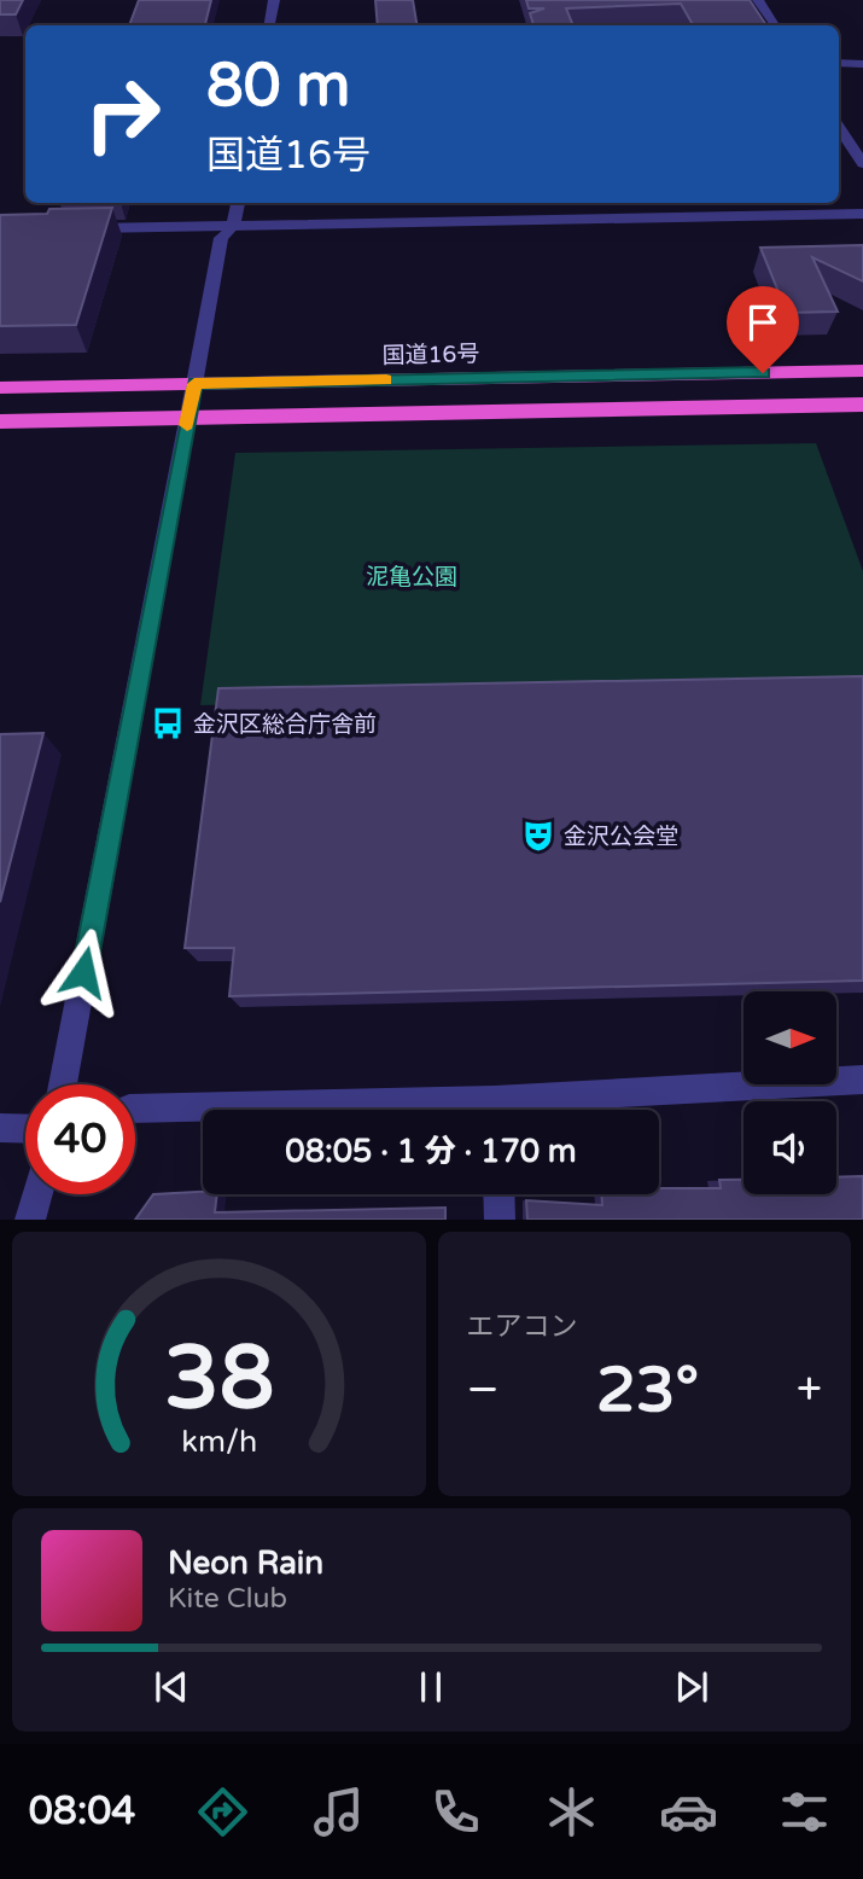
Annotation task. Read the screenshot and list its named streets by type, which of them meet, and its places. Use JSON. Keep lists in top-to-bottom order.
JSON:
{
  "streets": {
    "highway": ["国道16号"]
  },
  "parks": ["泥亀公園"],
  "places": {
    "bus stop": ["金沢区総合庁舎前"],
    "theatre": ["金沢公会堂"]
  },
  "north": "right",
  "page": {
    "turn": ["80 m", "国道16号"],
    "limit": "40",
    "trip": "08:05 · 1 分 · 170 m",
    "tile": "エアコン",
    "heat": ["−", "23°", "+"],
    "song": ["Neon Rain", "Kite Club"],
    "tabs": "08:04",
    "gauge": ["38", "km/h"]
  }
}
